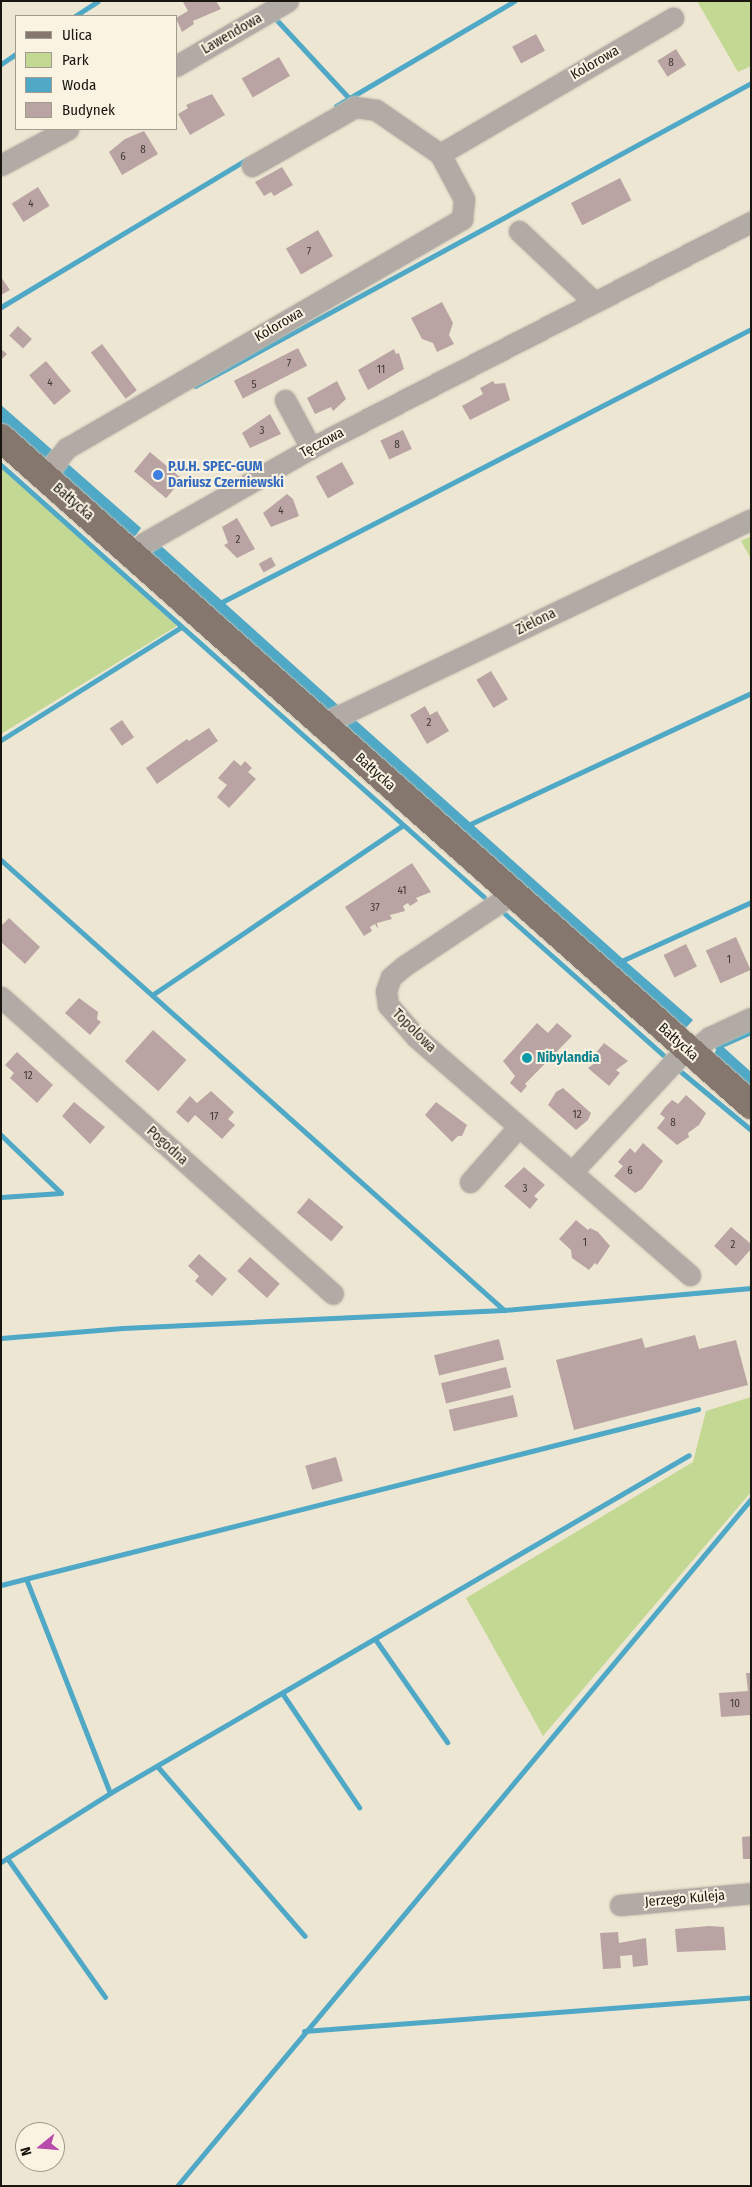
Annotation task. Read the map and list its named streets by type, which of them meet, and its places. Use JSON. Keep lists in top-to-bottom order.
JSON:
{
  "streets": {
    "main road": ["Bałtycka"],
    "street": [
      "Lawendowa",
      "Kolorowa",
      "Tęczowa",
      "Zielona",
      "Topolowa",
      "Pogodna",
      "Jerzego Kuleja"
    ]
  },
  "crossings": [
    ["Kolorowa", "Bałtycka"],
    ["Tęczowa", "Bałtycka"],
    ["Bałtycka", "Zielona"],
    ["Bałtycka", "Topolowa"]
  ],
  "places": ["P.U.H. SPEC-GUM Dariusz Czerniewski", "Nibylandia"],
  "house_numbers": [
    "8",
    "8",
    "6",
    "4",
    "7",
    "7",
    "11",
    "4",
    "5",
    "3",
    "8",
    "4",
    "2",
    "2",
    "41",
    "37",
    "1",
    "12",
    "12",
    "17",
    "8",
    "6",
    "3",
    "1",
    "2",
    "10"
  ],
  "legend": [
    "Ulica",
    "Park",
    "Woda",
    "Budynek"
  ],
  "north": "left"
}
